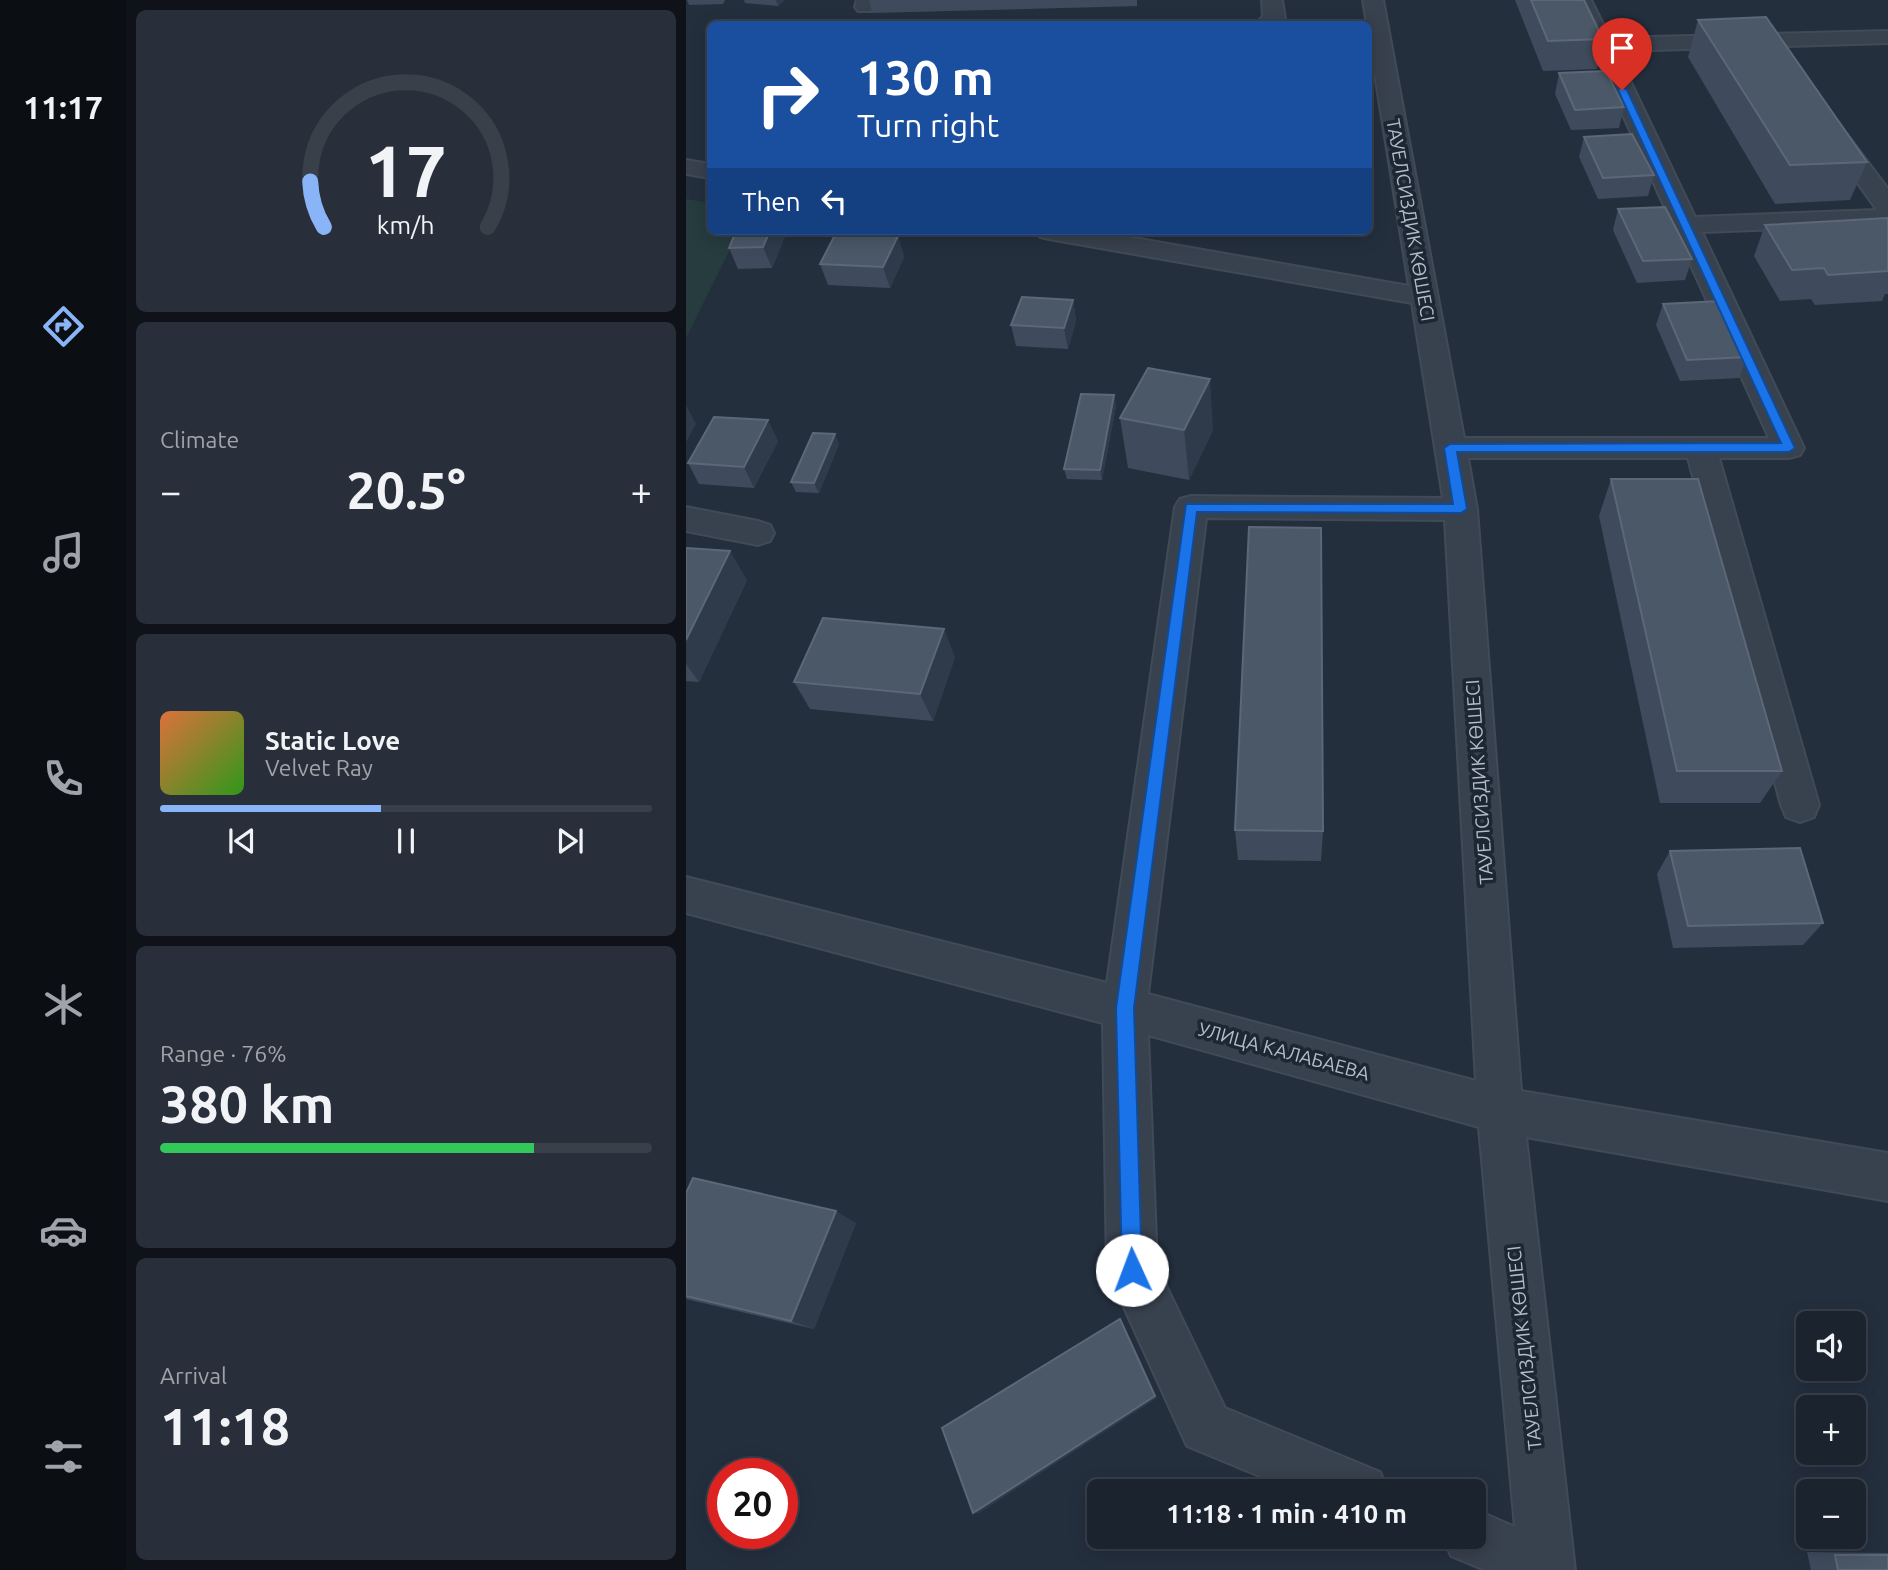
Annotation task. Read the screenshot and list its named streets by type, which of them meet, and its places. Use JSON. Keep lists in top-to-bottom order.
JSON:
{
  "streets": {
    "street": ["ТАУЕЛСИЗДИК КӨШЕСІ", "УЛИЦА КАЛАБАЕВА"]
  },
  "crossings": [
    ["ТАУЕЛСИЗДИК КӨШЕСІ", "УЛИЦА КАЛАБАЕВА"]
  ],
  "page": {
    "tabs": "11:17",
    "turn": ["130 m", "Turn right"],
    "then": "Then",
    "tile": [
      "Climate",
      ["Range · 76%", "380 km"],
      ["Arrival", "11:18"]
    ],
    "heat": ["−", "20.5°", "+"],
    "song": ["Static Love", "Velvet Ray"],
    "map_buttons": ["+", "−"],
    "limit": "20",
    "trip": "11:18 · 1 min · 410 m",
    "gauge": ["17", "km/h"]
  }
}
